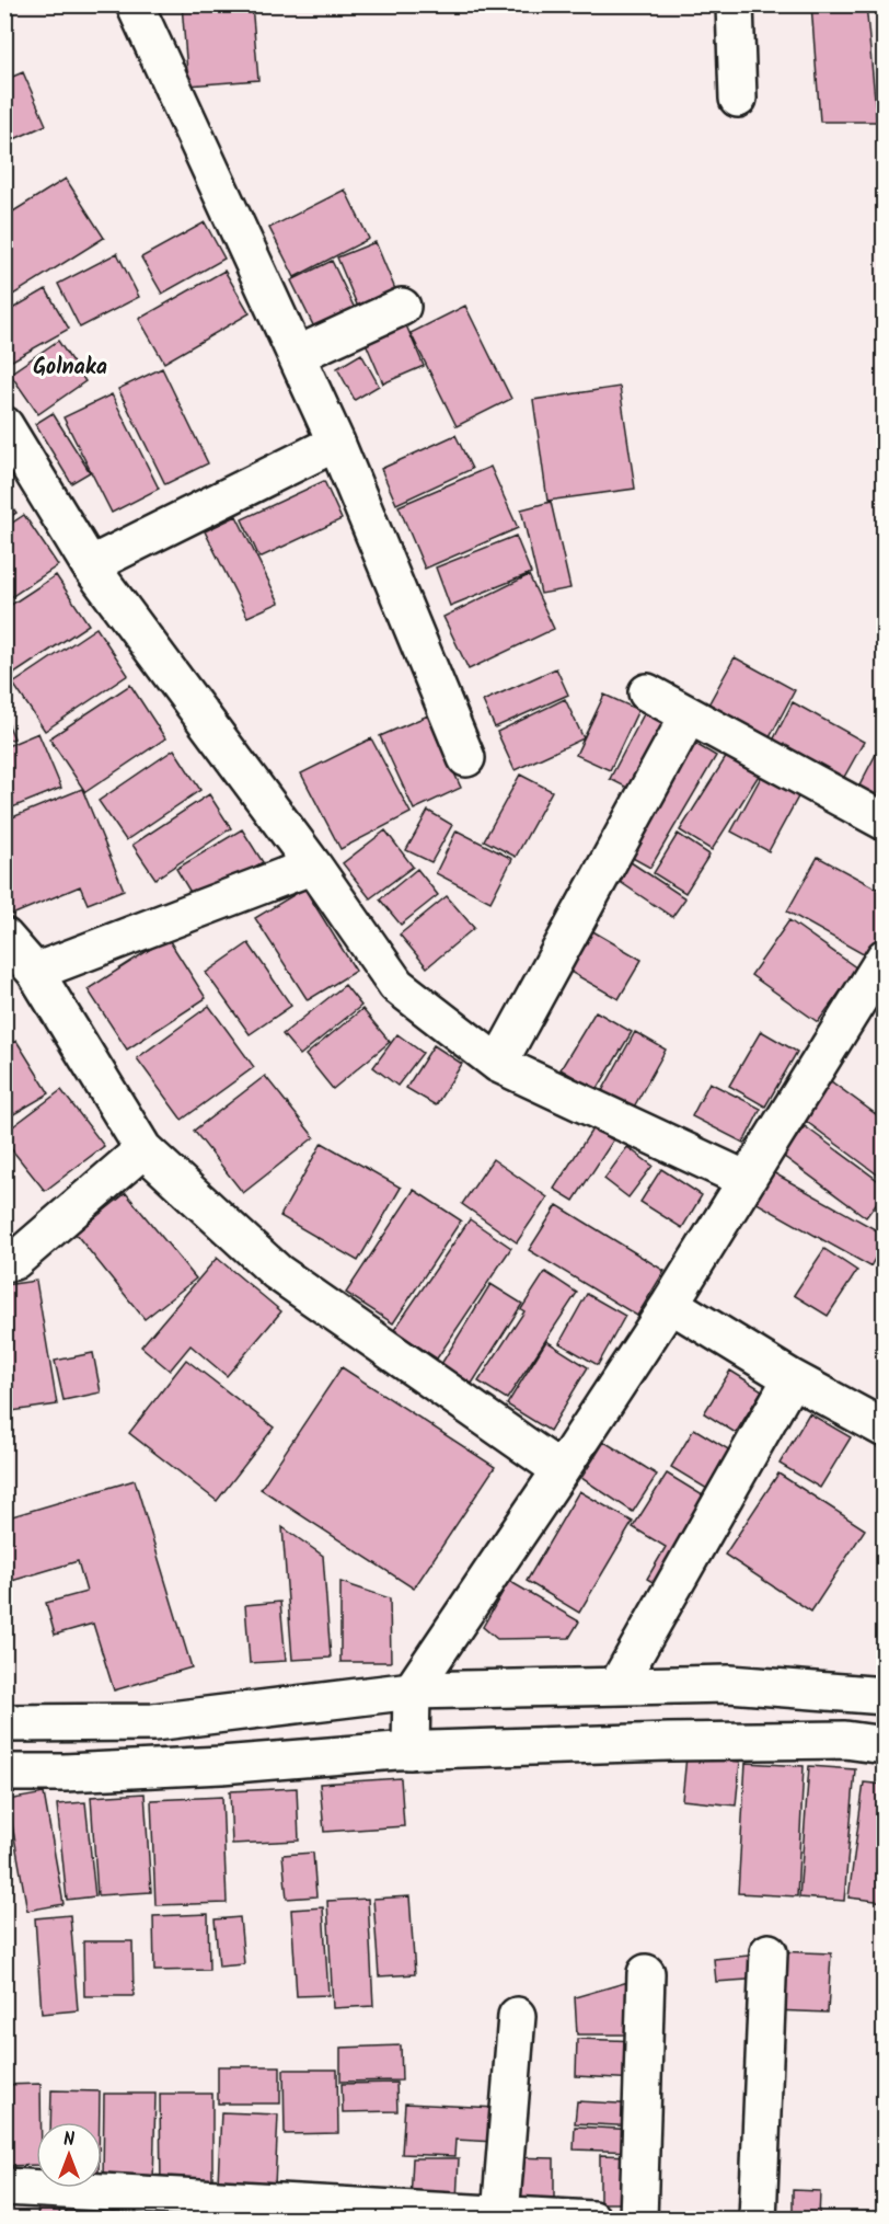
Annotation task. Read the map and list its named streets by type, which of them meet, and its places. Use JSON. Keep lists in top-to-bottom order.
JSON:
{
  "districts": ["Golnaka"],
  "north": "top"
}
